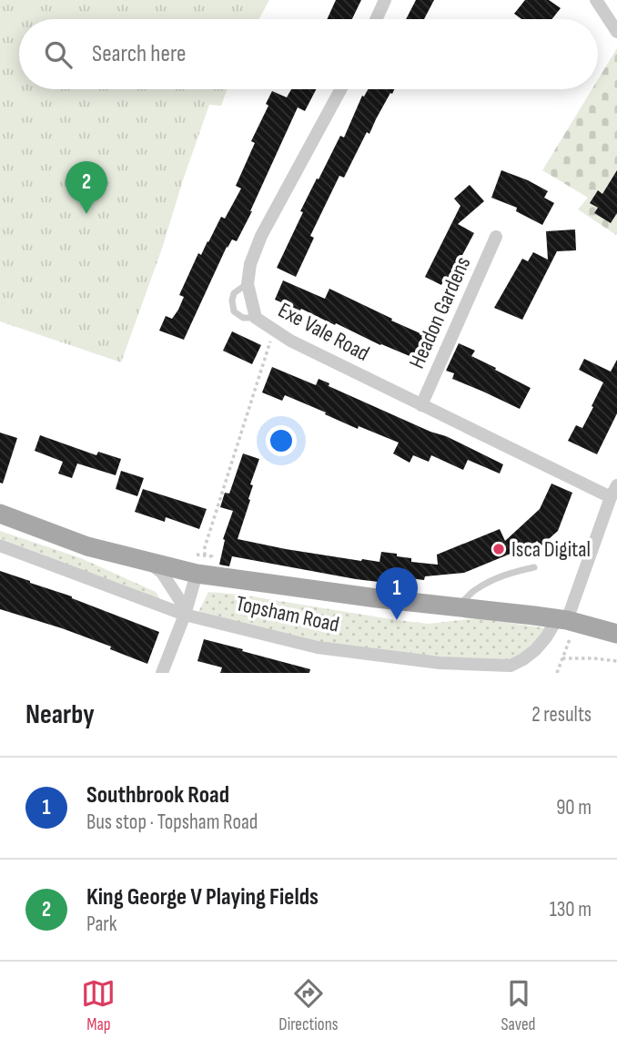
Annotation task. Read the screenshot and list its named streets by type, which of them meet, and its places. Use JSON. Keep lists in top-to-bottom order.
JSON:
{
  "streets": {
    "main road": ["Topsham Road"],
    "street": ["Headon Gardens", "Exe Vale Road"]
  },
  "crossings": [
    ["Headon Gardens", "Exe Vale Road"]
  ],
  "places": ["Isca Digital"],
  "page": {
    "search": "Search here",
    "pins": ["2", "1"],
    "heading": ["Nearby", "2 results"],
    "list": [
      {
        "mark": "1",
        "name": "Southbrook Road",
        "note": "Bus stop · Topsham Road",
        "value": "90 m"
      },
      {
        "mark": "2",
        "name": "King George V Playing Fields",
        "note": "Park",
        "value": "130 m"
      }
    ],
    "nav": ["Map", "Directions", "Saved"]
  }
}
